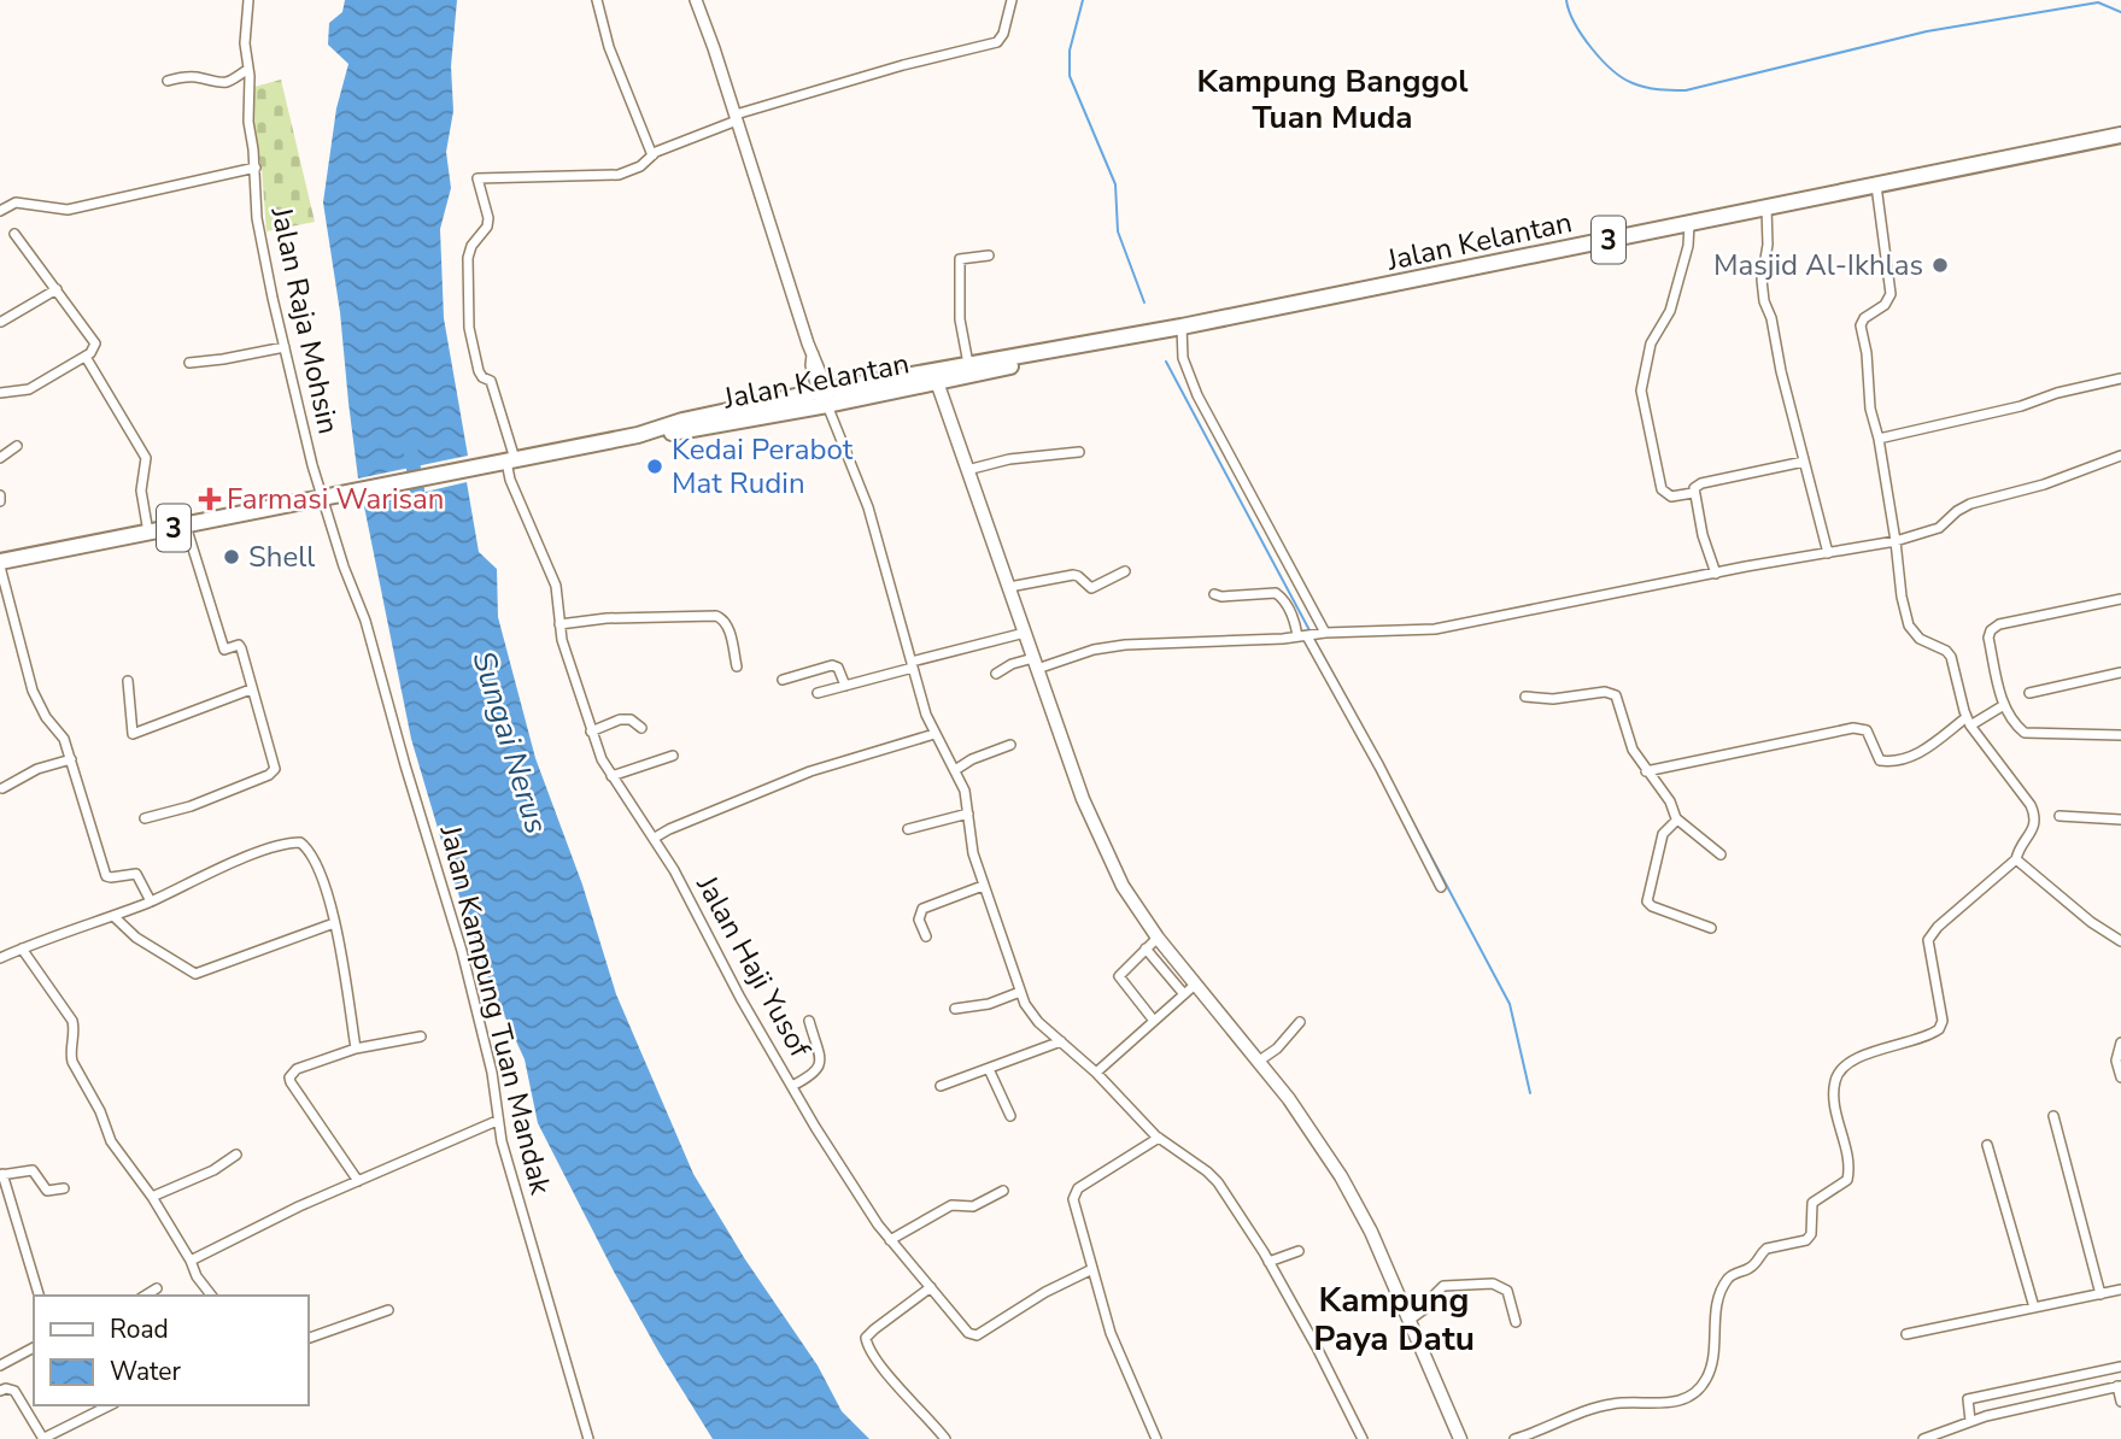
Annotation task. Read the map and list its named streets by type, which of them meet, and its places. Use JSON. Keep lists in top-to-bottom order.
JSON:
{
  "streets": {
    "highway": ["3", "Jalan Kelantan"],
    "street": ["Jalan Raja Mohsin", "Jalan Haji Yusof", "Jalan Kampung Tuan Mandak"]
  },
  "crossings": [
    ["3", "Jalan Kelantan"],
    ["3", "Jalan Raja Mohsin"],
    ["3", "Jalan Kampung Tuan Mandak"],
    ["Jalan Kelantan", "Jalan Raja Mohsin"],
    ["Jalan Kelantan", "Jalan Haji Yusof"],
    ["Jalan Kelantan", "Jalan Kampung Tuan Mandak"],
    ["Jalan Raja Mohsin", "Jalan Kampung Tuan Mandak"]
  ],
  "districts": ["Kampung Banggol Tuan Muda", "Kampung Paya Datu"],
  "water": ["Sungai Nerus"],
  "places": {
    "other": ["Masjid Al-Ikhlas", "Kedai Perabot Mat Rudin", "Shell"],
    "health": ["Farmasi Warisan"]
  },
  "legend": ["Road", "Water"]
}
